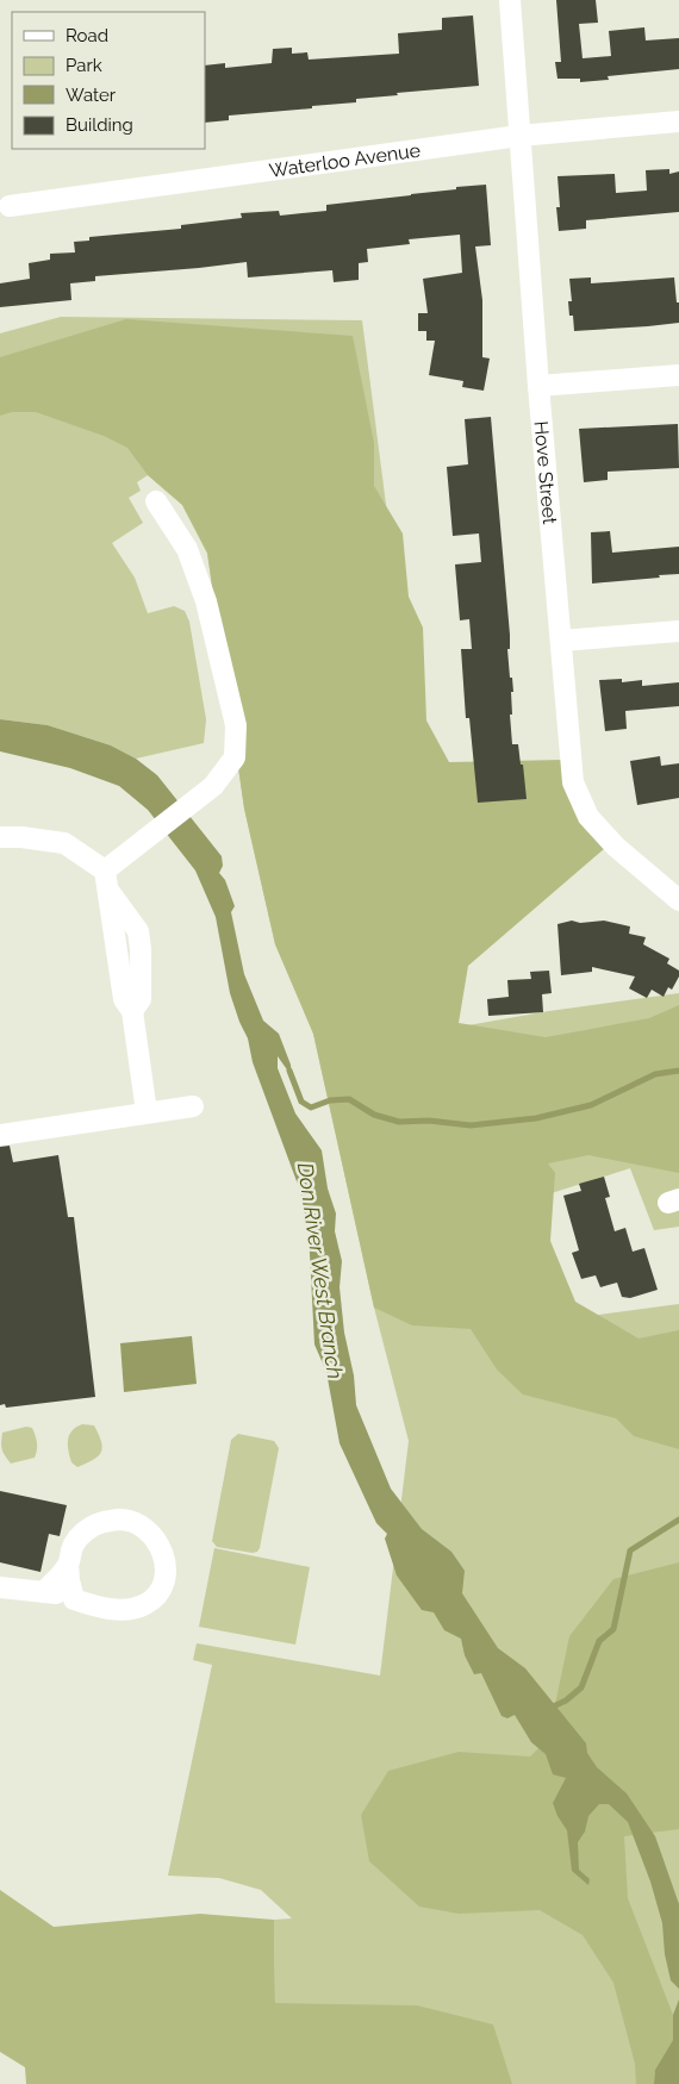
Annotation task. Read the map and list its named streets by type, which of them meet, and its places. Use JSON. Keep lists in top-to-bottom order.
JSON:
{
  "streets": {
    "street": ["Waterloo Avenue", "Hove Street"]
  },
  "crossings": [
    ["Waterloo Avenue", "Hove Street"]
  ],
  "water": ["Don River West Branch"],
  "legend": [
    "Road",
    "Park",
    "Water",
    "Building"
  ]
}
